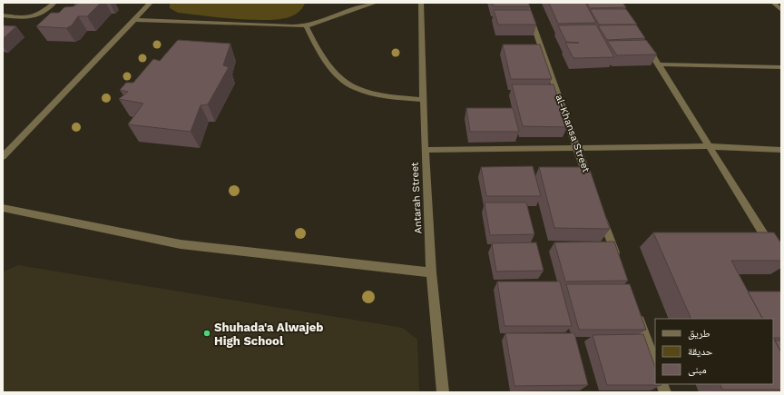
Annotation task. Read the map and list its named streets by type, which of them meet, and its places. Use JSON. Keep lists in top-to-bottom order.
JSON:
{
  "streets": {
    "street": ["al-Khansa Street", "Antarah Street"]
  },
  "places": ["Shuhada'a Alwajeb High School"],
  "legend": ["طريق", "حديقة", "مبنى"]
}
